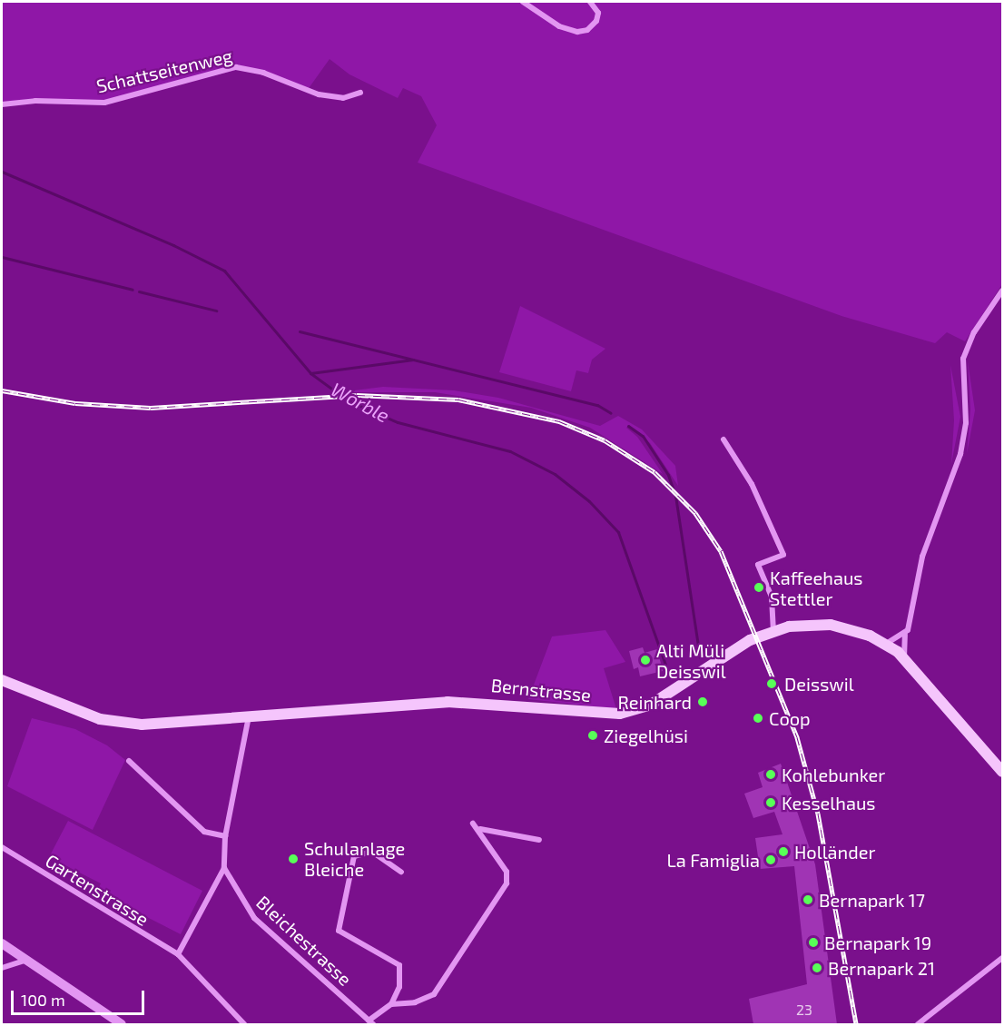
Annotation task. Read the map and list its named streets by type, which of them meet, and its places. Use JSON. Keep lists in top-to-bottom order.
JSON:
{
  "streets": {
    "main road": ["Bernstrasse"],
    "street": ["Schattseitenweg", "Gartenstrasse", "Bleichestrasse"]
  },
  "water": ["Worble"],
  "places": [
    "Kaffeehaus Stettler",
    "Alti Müli Deisswil",
    "Deisswil",
    "Reinhard",
    "Coop",
    "Ziegelhüsi",
    "Kohlebunker",
    "Kesselhaus",
    "Holländer",
    "Schulanlage Bleiche",
    "La Famiglia",
    "Bernapark 17",
    "Bernapark 19",
    "Bernapark 21"
  ],
  "house_numbers": ["23"],
  "scale_bar": "100 m"
}
